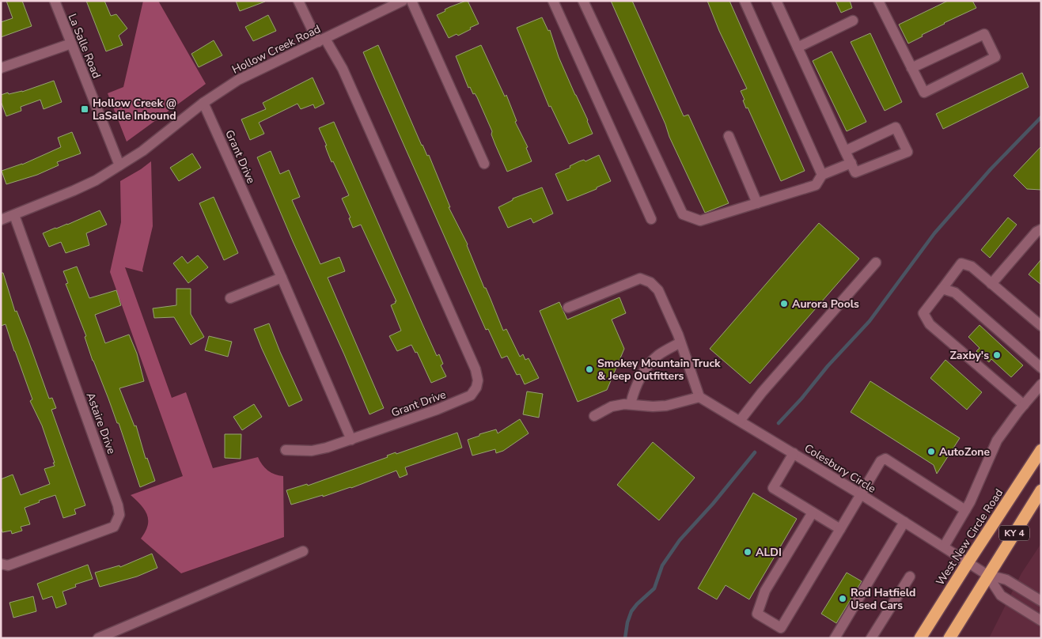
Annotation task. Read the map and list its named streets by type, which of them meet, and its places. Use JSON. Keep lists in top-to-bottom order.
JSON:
{
  "streets": {
    "highway": ["KY 4", "West New Circle Road"],
    "street": [
      "La Salle Road",
      "Hollow Creek Road",
      "Grant Drive",
      "Astaire Drive",
      "Colesbury Circle"
    ]
  },
  "crossings": [
    ["La Salle Road", "Hollow Creek Road"],
    ["Hollow Creek Road", "Grant Drive"],
    ["Hollow Creek Road", "Astaire Drive"],
    ["Colesbury Circle", "KY 4"],
    ["Colesbury Circle", "West New Circle Road"]
  ],
  "places": {
    "transit": ["Hollow Creek @ LaSalle Inbound"],
    "other": [
      "Aurora Pools",
      "Zaxby's",
      "Smokey Mountain Truck & Jeep Outfitters",
      "AutoZone",
      "ALDI",
      "Rod Hatfield Used Cars"
    ]
  }
}
